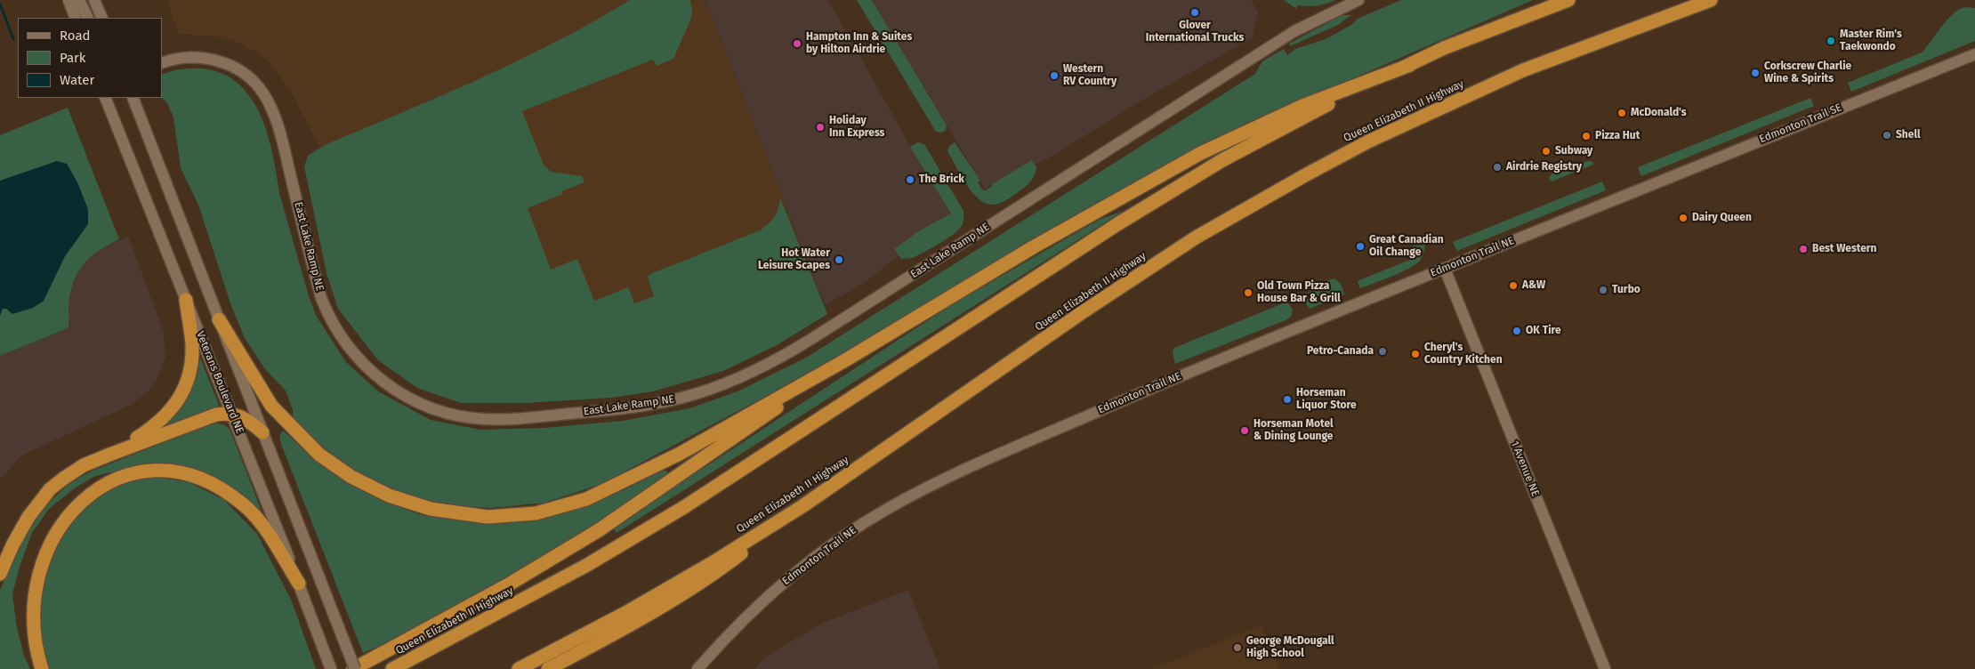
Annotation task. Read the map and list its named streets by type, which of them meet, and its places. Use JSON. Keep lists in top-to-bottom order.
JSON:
{
  "streets": {
    "highway": ["Queen Elizabeth II Highway"],
    "street": [
      "Edmonton Trail SE",
      "East Lake Ramp NE",
      "Edmonton Trail NE",
      "Veterans Boulevard NE",
      "1 Avenue NE"
    ]
  },
  "crossings": [
    ["Edmonton Trail SE", "Edmonton Trail NE"],
    ["Edmonton Trail NE", "1 Avenue NE"]
  ],
  "places": [
    "Glover International Trucks",
    "Master Rim's Taekwondo",
    "Hampton Inn & Suites by Hilton Airdrie",
    "Corkscrew Charlie Wine & Spirits",
    "Western RV Country",
    "McDonald's",
    "Holiday Inn Express",
    "Shell",
    "Pizza Hut",
    "Subway",
    "Airdrie Registry",
    "The Brick",
    "Dairy Queen",
    "Great Canadian Oil Change",
    "Best Western",
    "Hot Water Leisure Scapes",
    "A&W",
    "Turbo",
    "Old Town Pizza House Bar & Grill",
    "OK Tire",
    "Petro-Canada",
    "Cheryl's Country Kitchen",
    "Horseman Liquor Store",
    "Horseman Motel & Dining Lounge",
    "George McDougall High School"
  ],
  "legend": ["Road", "Park", "Water"]
}
